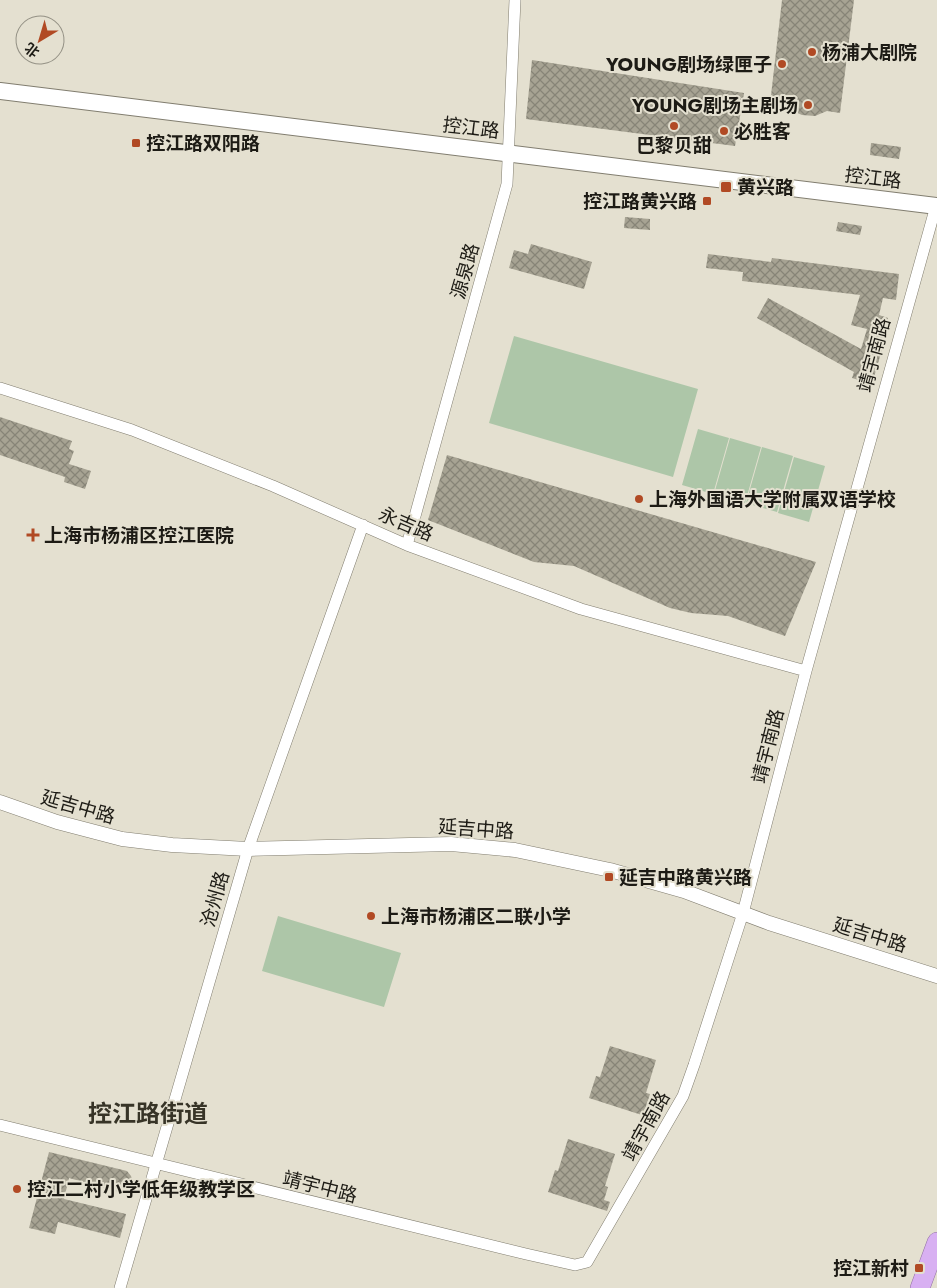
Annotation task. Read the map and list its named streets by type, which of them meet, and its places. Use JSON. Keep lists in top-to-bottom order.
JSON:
{
  "streets": {
    "main road": ["控江路"],
    "street": [
      "源泉路",
      "靖宇南路",
      "永吉路",
      "延吉中路",
      "沧州路",
      "靖宇中路"
    ]
  },
  "crossings": [
    ["控江路", "源泉路"],
    ["控江路", "靖宇南路"],
    ["源泉路", "永吉路"],
    ["靖宇南路", "永吉路"],
    ["靖宇南路", "延吉中路"],
    ["靖宇南路", "靖宇中路"],
    ["永吉路", "沧州路"],
    ["延吉中路", "沧州路"],
    ["沧州路", "靖宇中路"]
  ],
  "districts": ["控江路街道"],
  "places": {
    "other": [
      "杨浦大剧院",
      "YOUNG剧场绿匣子",
      "YOUNG剧场主剧场",
      "巴黎贝甜",
      "必胜客",
      "上海外国语大学附属双语学校",
      "上海市杨浦区二联小学",
      "控江二村小学低年级教学区"
    ],
    "transit": [
      "控江路双阳路",
      "黄兴路",
      "控江路黄兴路",
      "延吉中路黄兴路",
      "控江新村"
    ],
    "health": ["上海市杨浦区控江医院"]
  },
  "north": "bottom left"
}
